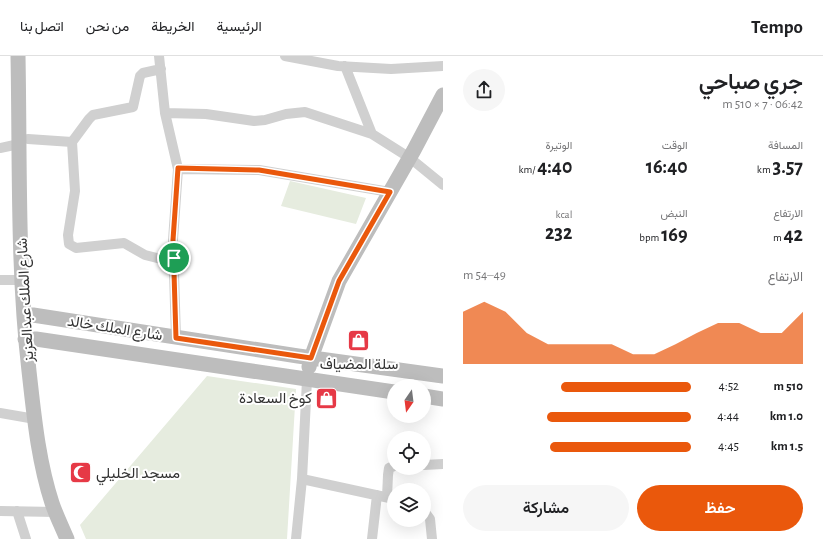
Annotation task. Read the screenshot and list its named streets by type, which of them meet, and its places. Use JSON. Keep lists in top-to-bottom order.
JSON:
{
  "streets": {
    "street": ["شارع الملك عبدالعزيز", "شارع الملك خالد"]
  },
  "crossings": [
    ["شارع الملك عبدالعزيز", "شارع الملك خالد"]
  ],
  "places": {
    "shop": ["سلة المضياف", "كوخ السعادة"],
    "mosque": ["مسجد الخليلي"]
  },
  "north": "bottom",
  "page": {
    "header": "Tempo",
    "nav": [
      "الرئيسية",
      "الخريطة",
      "من نحن",
      "اتصل بنا"
    ],
    "heading": ["جري صباحي", "06:42 · 7 × 510 m"],
    "stats": [
      ["المسافة", "3.57 km"],
      ["الوقت", "16:40"],
      ["الوتيرة", "4:40 /km"],
      ["الارتفاع", "42 m"],
      ["النبض", "169 bpm"],
      ["kcal", "232"]
    ],
    "chart": ["الارتفاع", "49–54 m"],
    "list": [
      {
        "name": "510 m",
        "note": "4:52"
      },
      {
        "name": "1.0 km",
        "note": "4:44"
      },
      {
        "name": "1.5 km",
        "note": "4:45"
      }
    ],
    "buttons": ["حفظ", "مشاركة"]
  }
}
